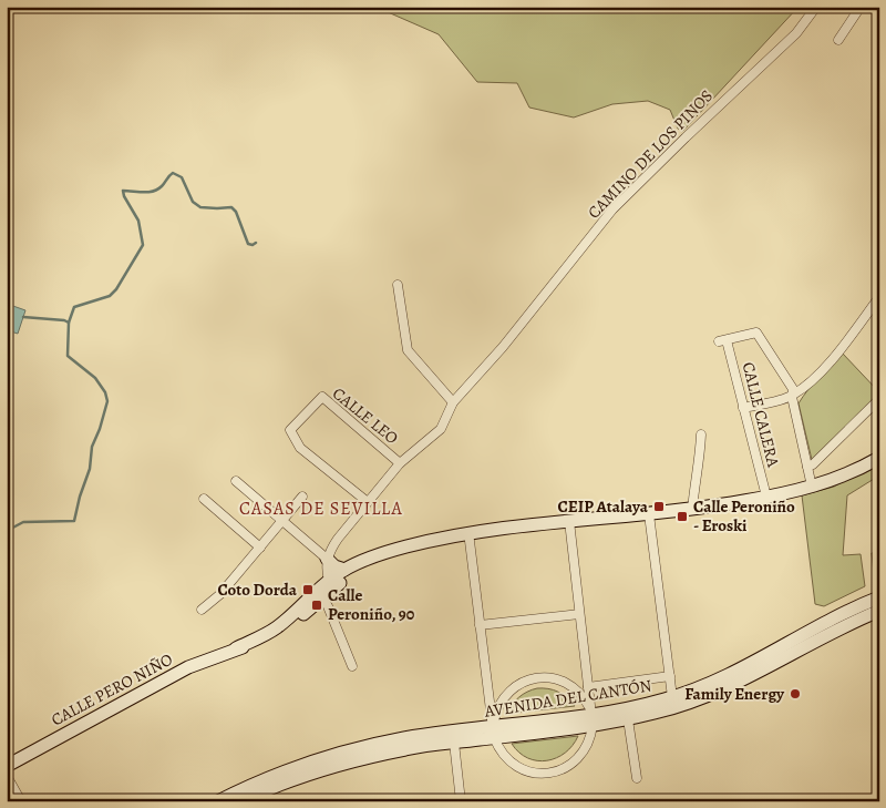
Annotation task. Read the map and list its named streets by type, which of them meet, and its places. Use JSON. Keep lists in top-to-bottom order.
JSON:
{
  "streets": {
    "street": [
      "CAMINO DE LOS PINOS",
      "CALLE CALERA",
      "CALLE LEO",
      "CALLE PERO NIÑO",
      "AVENIDA DEL CANTÓN"
    ]
  },
  "crossings": [
    ["CAMINO DE LOS PINOS", "CALLE LEO"],
    ["CALLE CALERA", "CALLE PERO NIÑO"]
  ],
  "districts": ["CASAS DE SEVILLA"],
  "places": {
    "transit": [
      "CEIP Atalaya",
      "Calle Peroniño - Eroski",
      "Coto Dorda",
      "Calle Peroniño, 90"
    ],
    "other": ["Family Energy"]
  }
}
